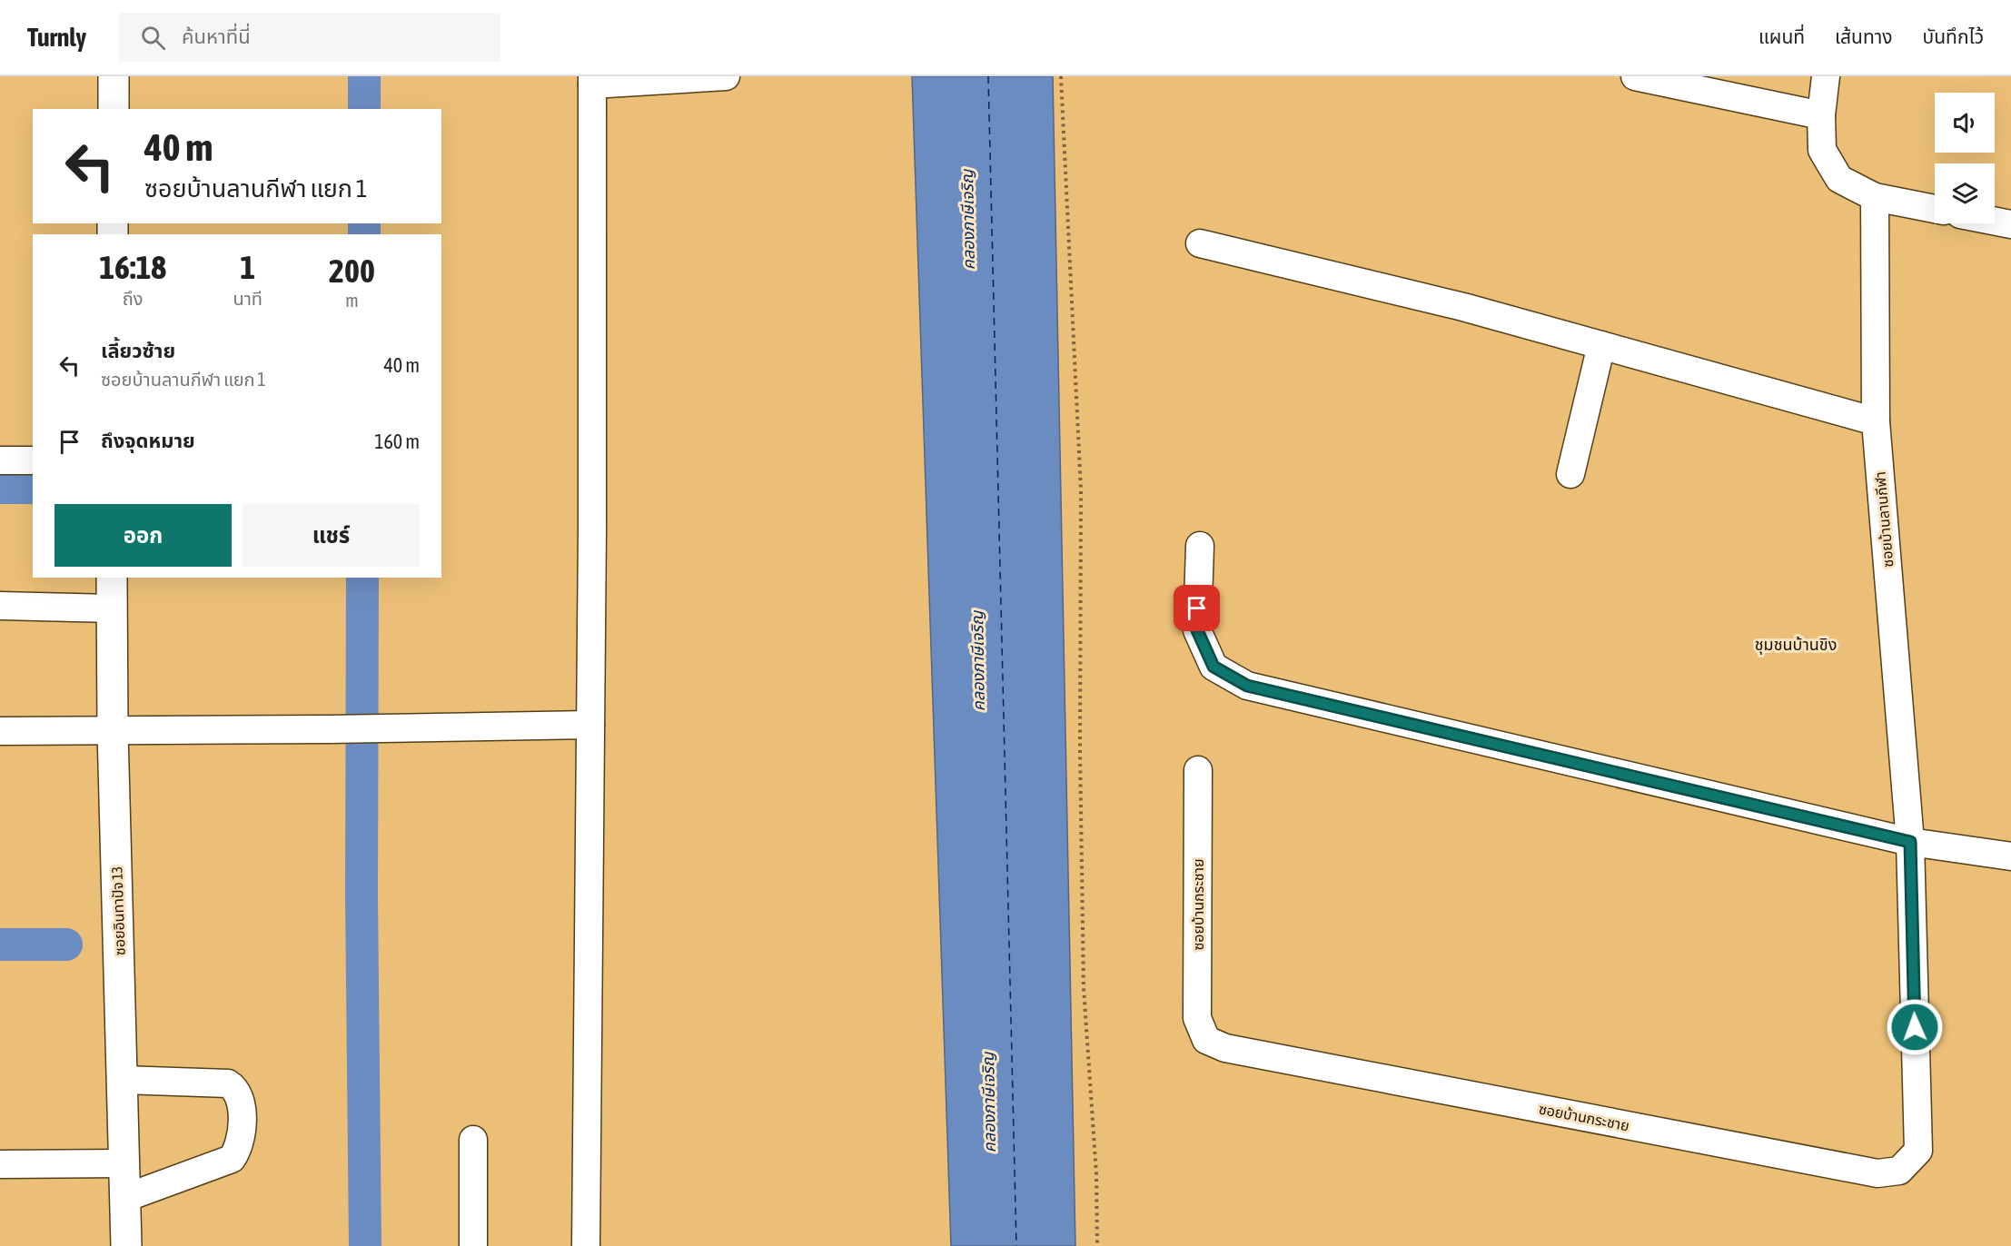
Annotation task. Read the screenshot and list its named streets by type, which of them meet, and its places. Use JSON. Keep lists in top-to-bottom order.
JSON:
{
  "streets": {
    "street": ["ซอยบ้านลานกีฬา", "ซอยบ้านกระชาย", "ซอยอินทาปัจ 13"]
  },
  "crossings": [
    ["ซอยบ้านลานกีฬา", "ซอยบ้านกระชาย"]
  ],
  "districts": ["ชุมชนบ้านขิง"],
  "water": ["คลองภาษีเจริญ"],
  "page": {
    "header": "Turnly",
    "search": "ค้นหาที่นี่",
    "nav": ["แผนที่", "เส้นทาง", "บันทึกไว้"],
    "turn": ["40 m", "ซอยบ้านลานกีฬา แยก 1"],
    "eta": [
      "16:18",
      "ถึง",
      "1",
      "นาที",
      "200",
      "m"
    ],
    "list": [
      {
        "name": "เลี้ยวซ้าย",
        "note": "ซอยบ้านลานกีฬา แยก 1",
        "value": "40 m"
      },
      {
        "name": "ถึงจุดหมาย",
        "value": "160 m"
      }
    ],
    "buttons": ["ออก", "แชร์"]
  }
}
